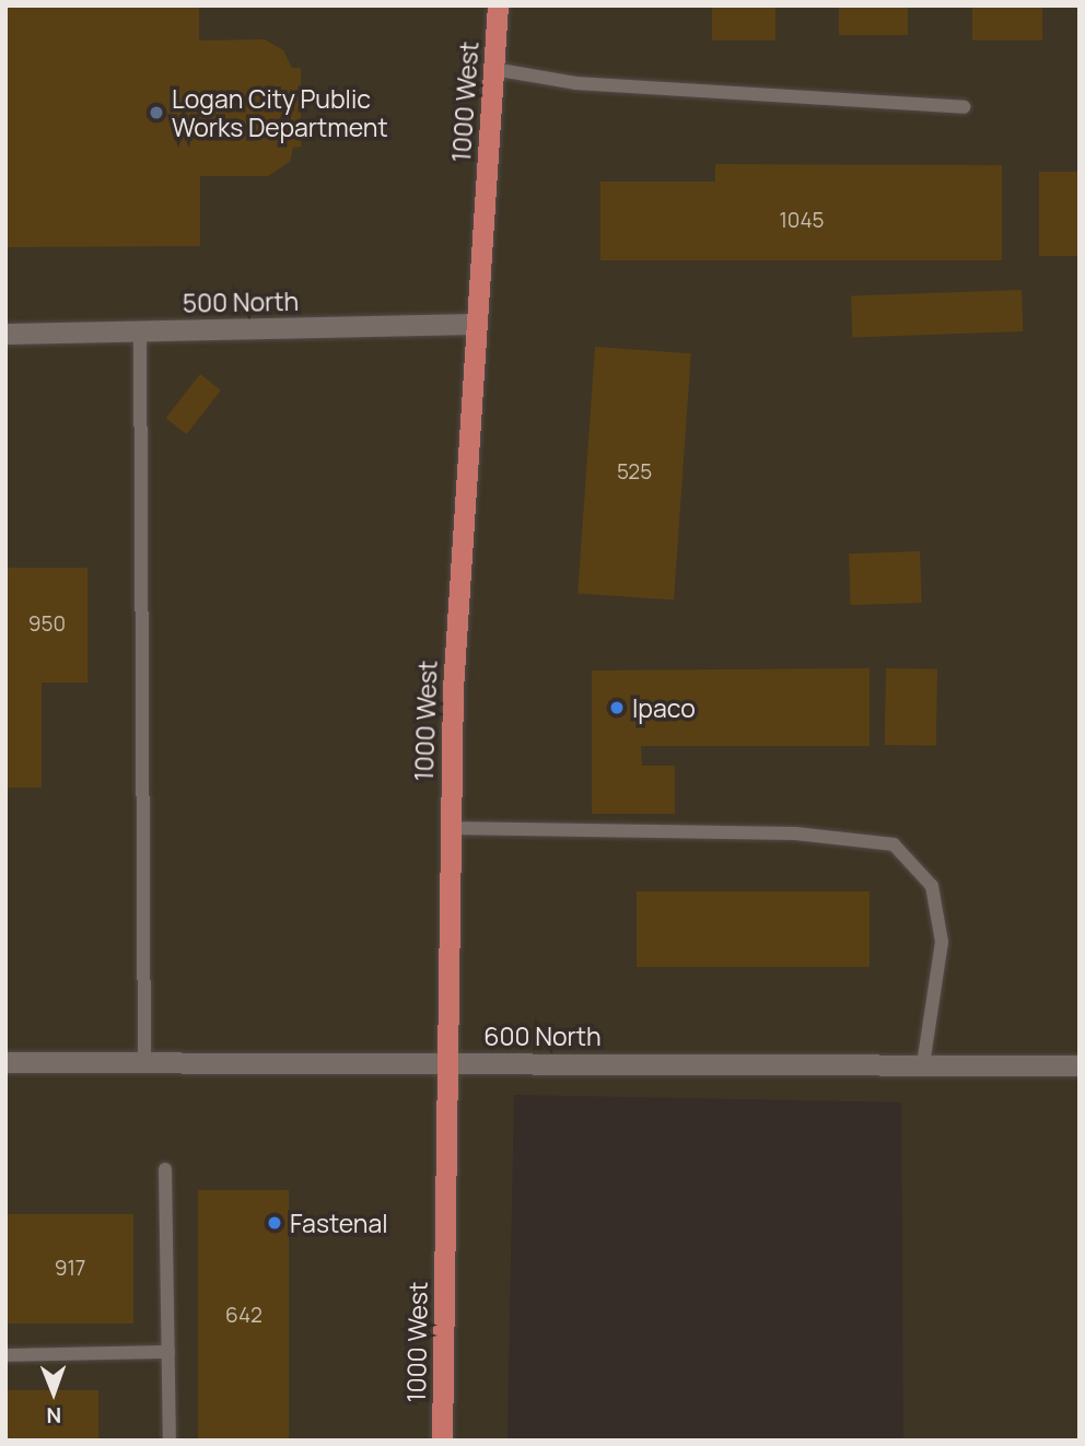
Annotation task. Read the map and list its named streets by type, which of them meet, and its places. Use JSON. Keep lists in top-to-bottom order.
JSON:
{
  "streets": {
    "main road": ["1000 West"],
    "street": ["500 North", "600 North"]
  },
  "crossings": [
    ["1000 West", "500 North"],
    ["1000 West", "600 North"]
  ],
  "places": ["Logan City Public Works Department", "Ipaco", "Fastenal"],
  "house_numbers": [
    "1045",
    "525",
    "950",
    "917",
    "642"
  ],
  "north": "bottom"
}
